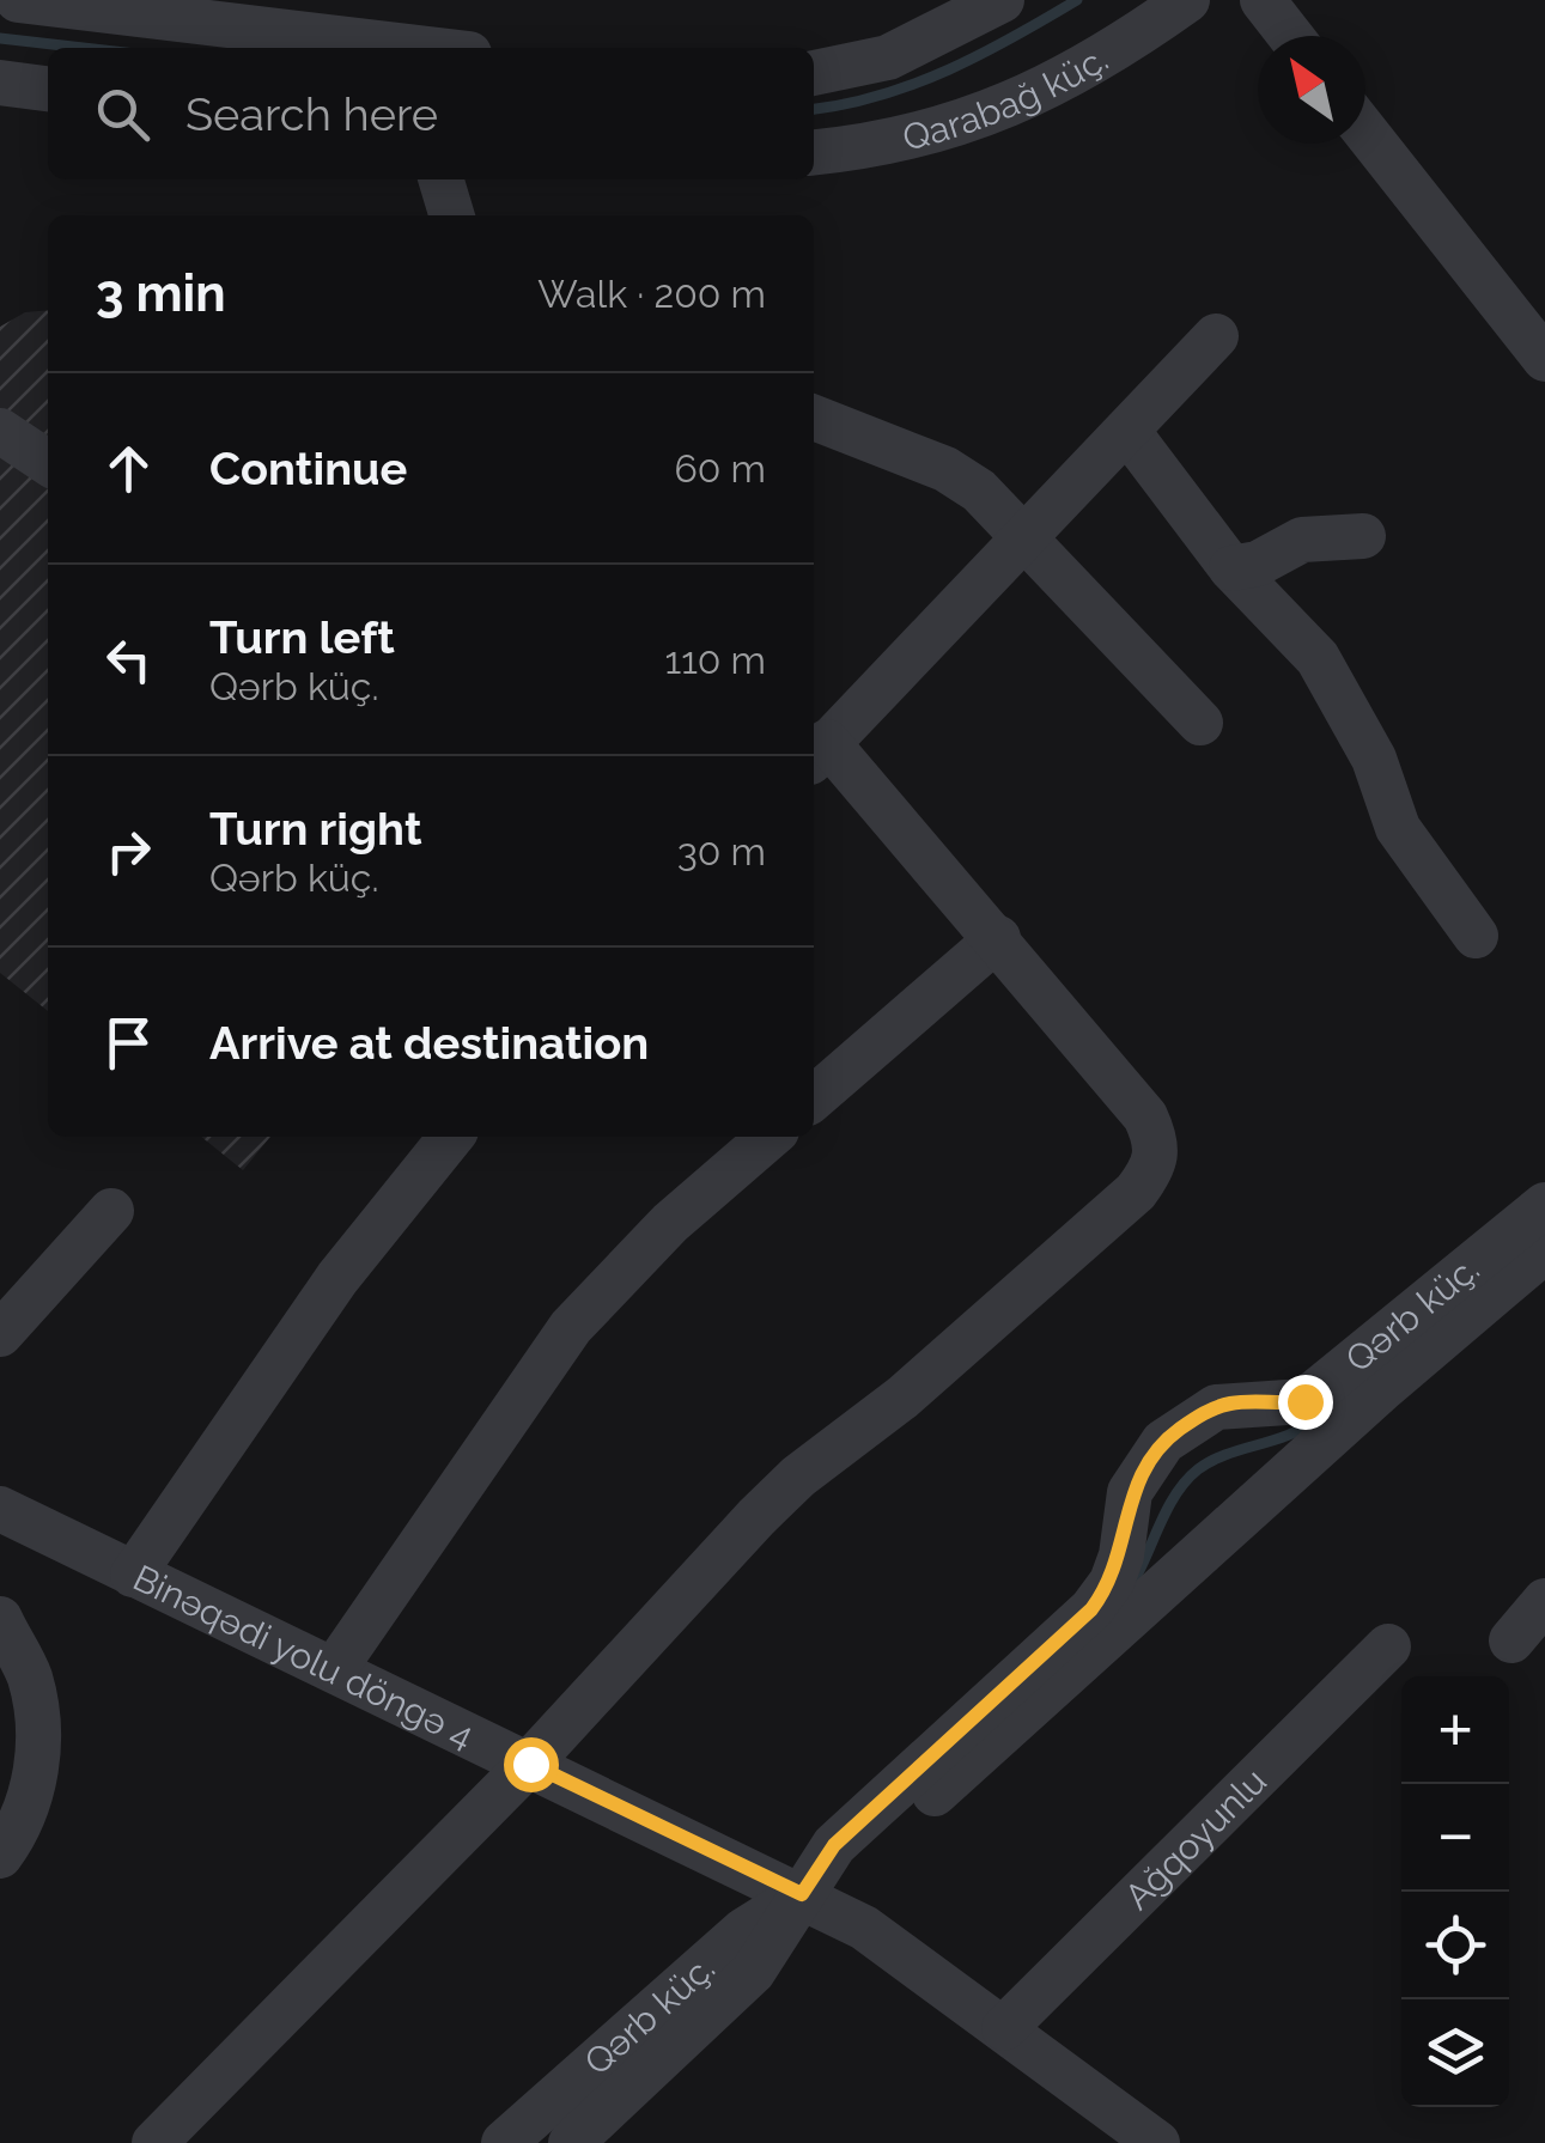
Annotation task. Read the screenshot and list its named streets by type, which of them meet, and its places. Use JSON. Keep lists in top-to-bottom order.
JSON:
{
  "streets": {
    "street": [
      "Qarabağ küç.",
      "Qərb küç.",
      "Binəqədi yolu döngə 4",
      "Ağqoyunlu"
    ]
  },
  "crossings": [
    ["Qərb küç.", "Binəqədi yolu döngə 4"],
    ["Binəqədi yolu döngə 4", "Ağqoyunlu"]
  ],
  "north": "top left",
  "page": {
    "search": "Search here",
    "heading": ["3 min", "Walk · 200 m"],
    "list": [
      ["Continue", "60 m"],
      ["Turn left", "Qərb küç.", "110 m"],
      ["Turn right", "Qərb küç.", "30 m"],
      "Arrive at destination"
    ],
    "map_buttons": ["+", "−"]
  }
}
